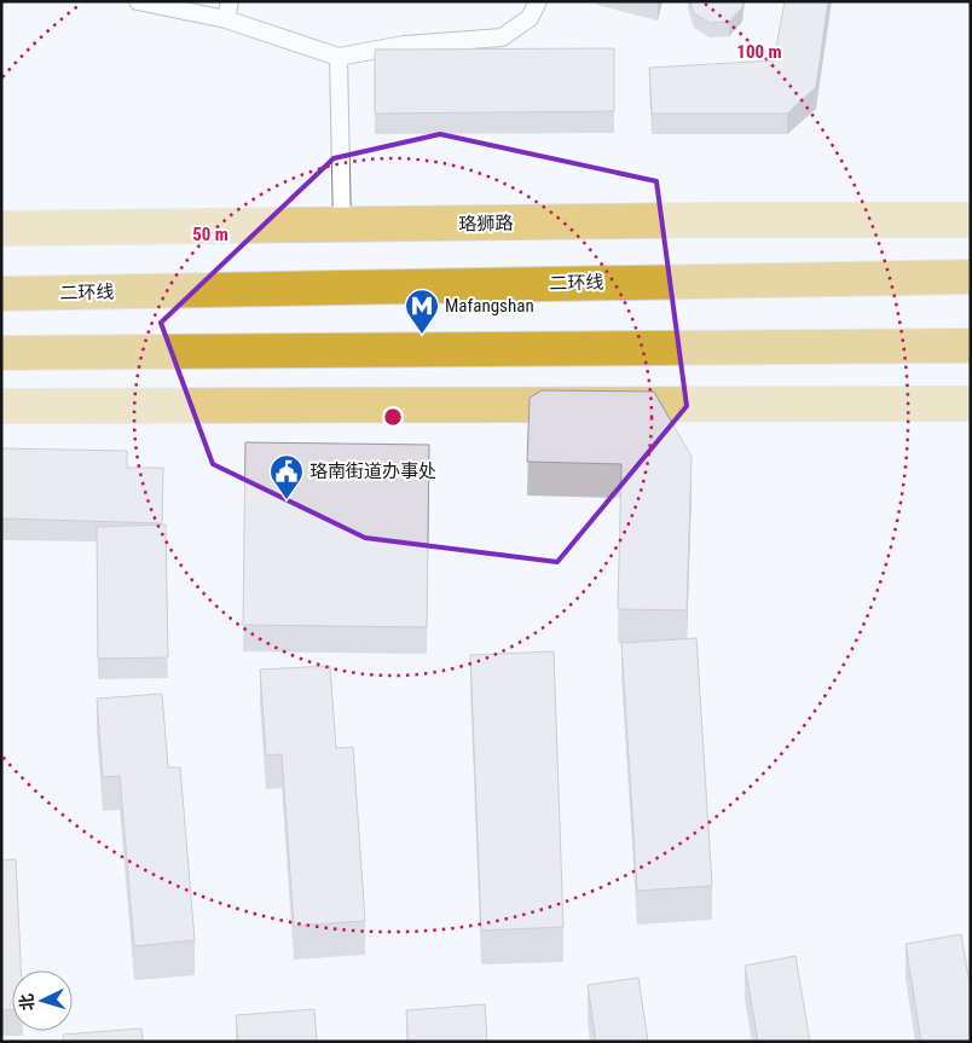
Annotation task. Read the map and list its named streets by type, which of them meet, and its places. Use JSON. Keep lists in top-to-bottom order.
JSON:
{
  "streets": {
    "highway": ["二环线"],
    "main road": ["珞狮路"]
  },
  "places": {
    "metro station": ["Mafangshan"],
    "public building": ["珞南街道办事处"]
  },
  "north": "left",
  "rings": ["100 m", "50 m"]
}
